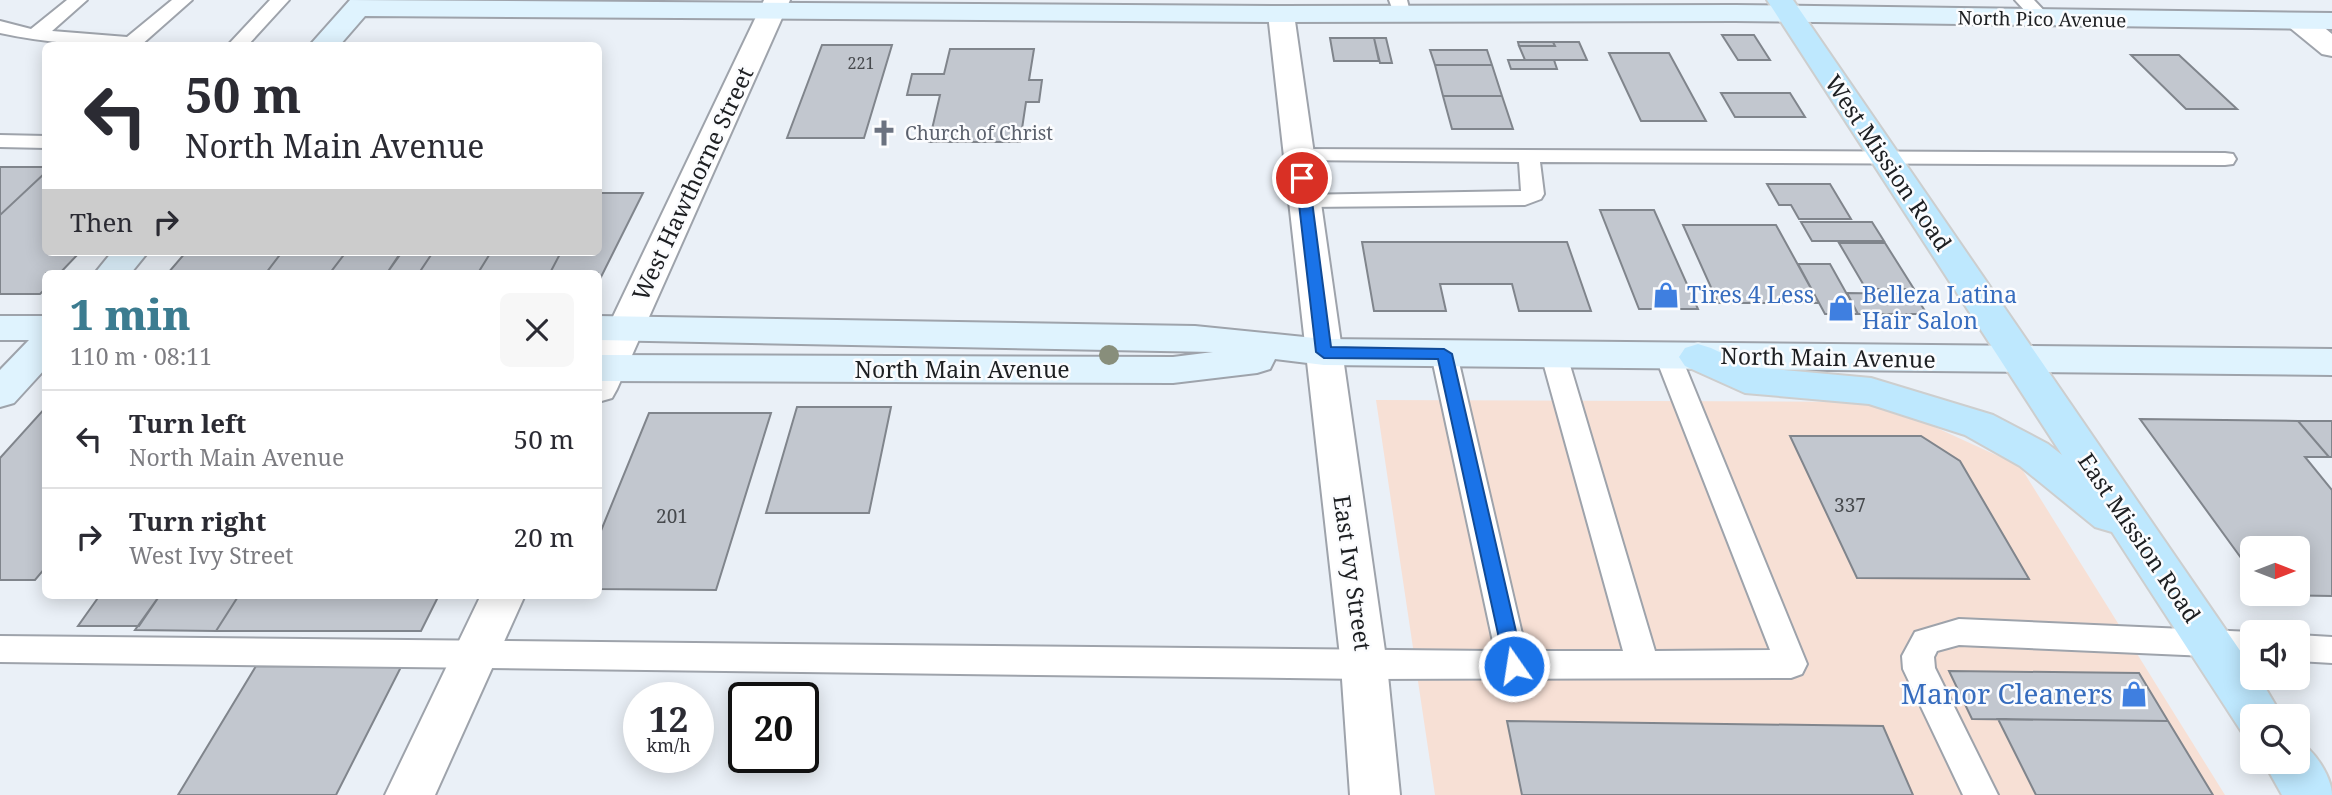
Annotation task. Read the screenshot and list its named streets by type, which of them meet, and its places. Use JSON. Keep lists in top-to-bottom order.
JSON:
{
  "streets": {
    "main road": [
      "North Pico Avenue",
      "West Mission Road",
      "North Main Avenue",
      "East Mission Road"
    ],
    "street": ["West Hawthorne Street", "East Ivy Street"]
  },
  "crossings": [
    ["North Pico Avenue", "West Mission Road"],
    ["North Pico Avenue", "West Hawthorne Street"],
    ["North Pico Avenue", "East Ivy Street"],
    ["West Mission Road", "North Main Avenue"],
    ["West Mission Road", "East Mission Road"],
    ["West Hawthorne Street", "North Main Avenue"],
    ["North Main Avenue", "East Mission Road"],
    ["North Main Avenue", "East Ivy Street"]
  ],
  "places": {
    "church": ["Church of Christ"],
    "shop": ["Tires 4 Less", "Belleza Latina Hair Salon", "Manor Cleaners"]
  },
  "house_numbers": ["221", "337", "201"],
  "north": "right",
  "page": {
    "turn": ["50 m", "North Main Avenue"],
    "then": "Then",
    "heading": ["1 min", "110 m · 08:11"],
    "list": [
      {
        "name": "Turn left",
        "note": "North Main Avenue",
        "value": "50 m"
      },
      {
        "name": "Turn right",
        "note": "West Ivy Street",
        "value": "20 m"
      }
    ],
    "speed": "12 km/h",
    "limit": "20"
  }
}
